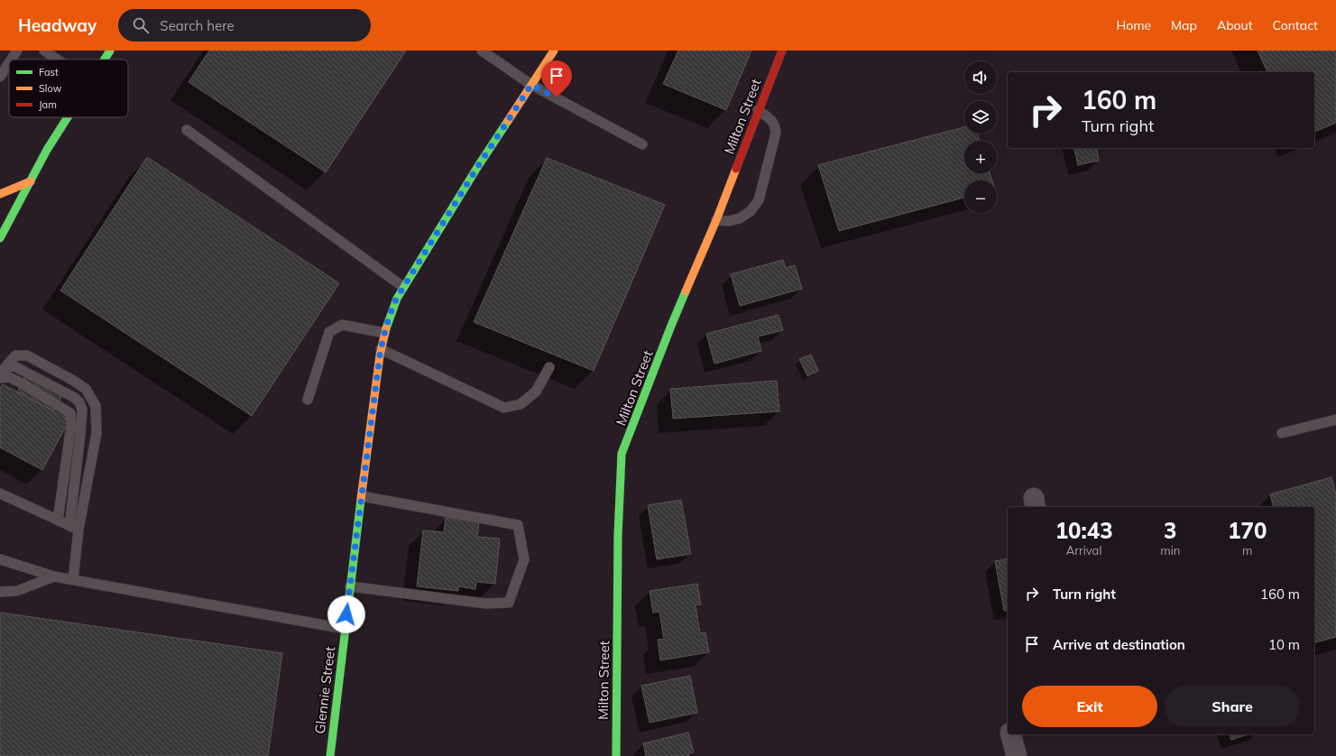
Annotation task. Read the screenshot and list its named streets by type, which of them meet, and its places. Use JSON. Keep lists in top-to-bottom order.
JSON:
{
  "streets": {
    "street": ["Milton Street", "Glennie Street"]
  },
  "legend": ["Fast", "Slow", "Jam"],
  "page": {
    "header": "Headway",
    "search": "Search here",
    "nav": [
      "Home",
      "Map",
      "About",
      "Contact"
    ],
    "map_buttons": ["+", "−"],
    "turn": ["160 m", "Turn right"],
    "eta": [
      "10:43",
      "Arrival",
      "3",
      "min",
      "170",
      "m"
    ],
    "list": [
      {
        "name": "Turn right",
        "value": "160 m"
      },
      {
        "name": "Arrive at destination",
        "value": "10 m"
      }
    ],
    "buttons": ["Exit", "Share"]
  }
}
